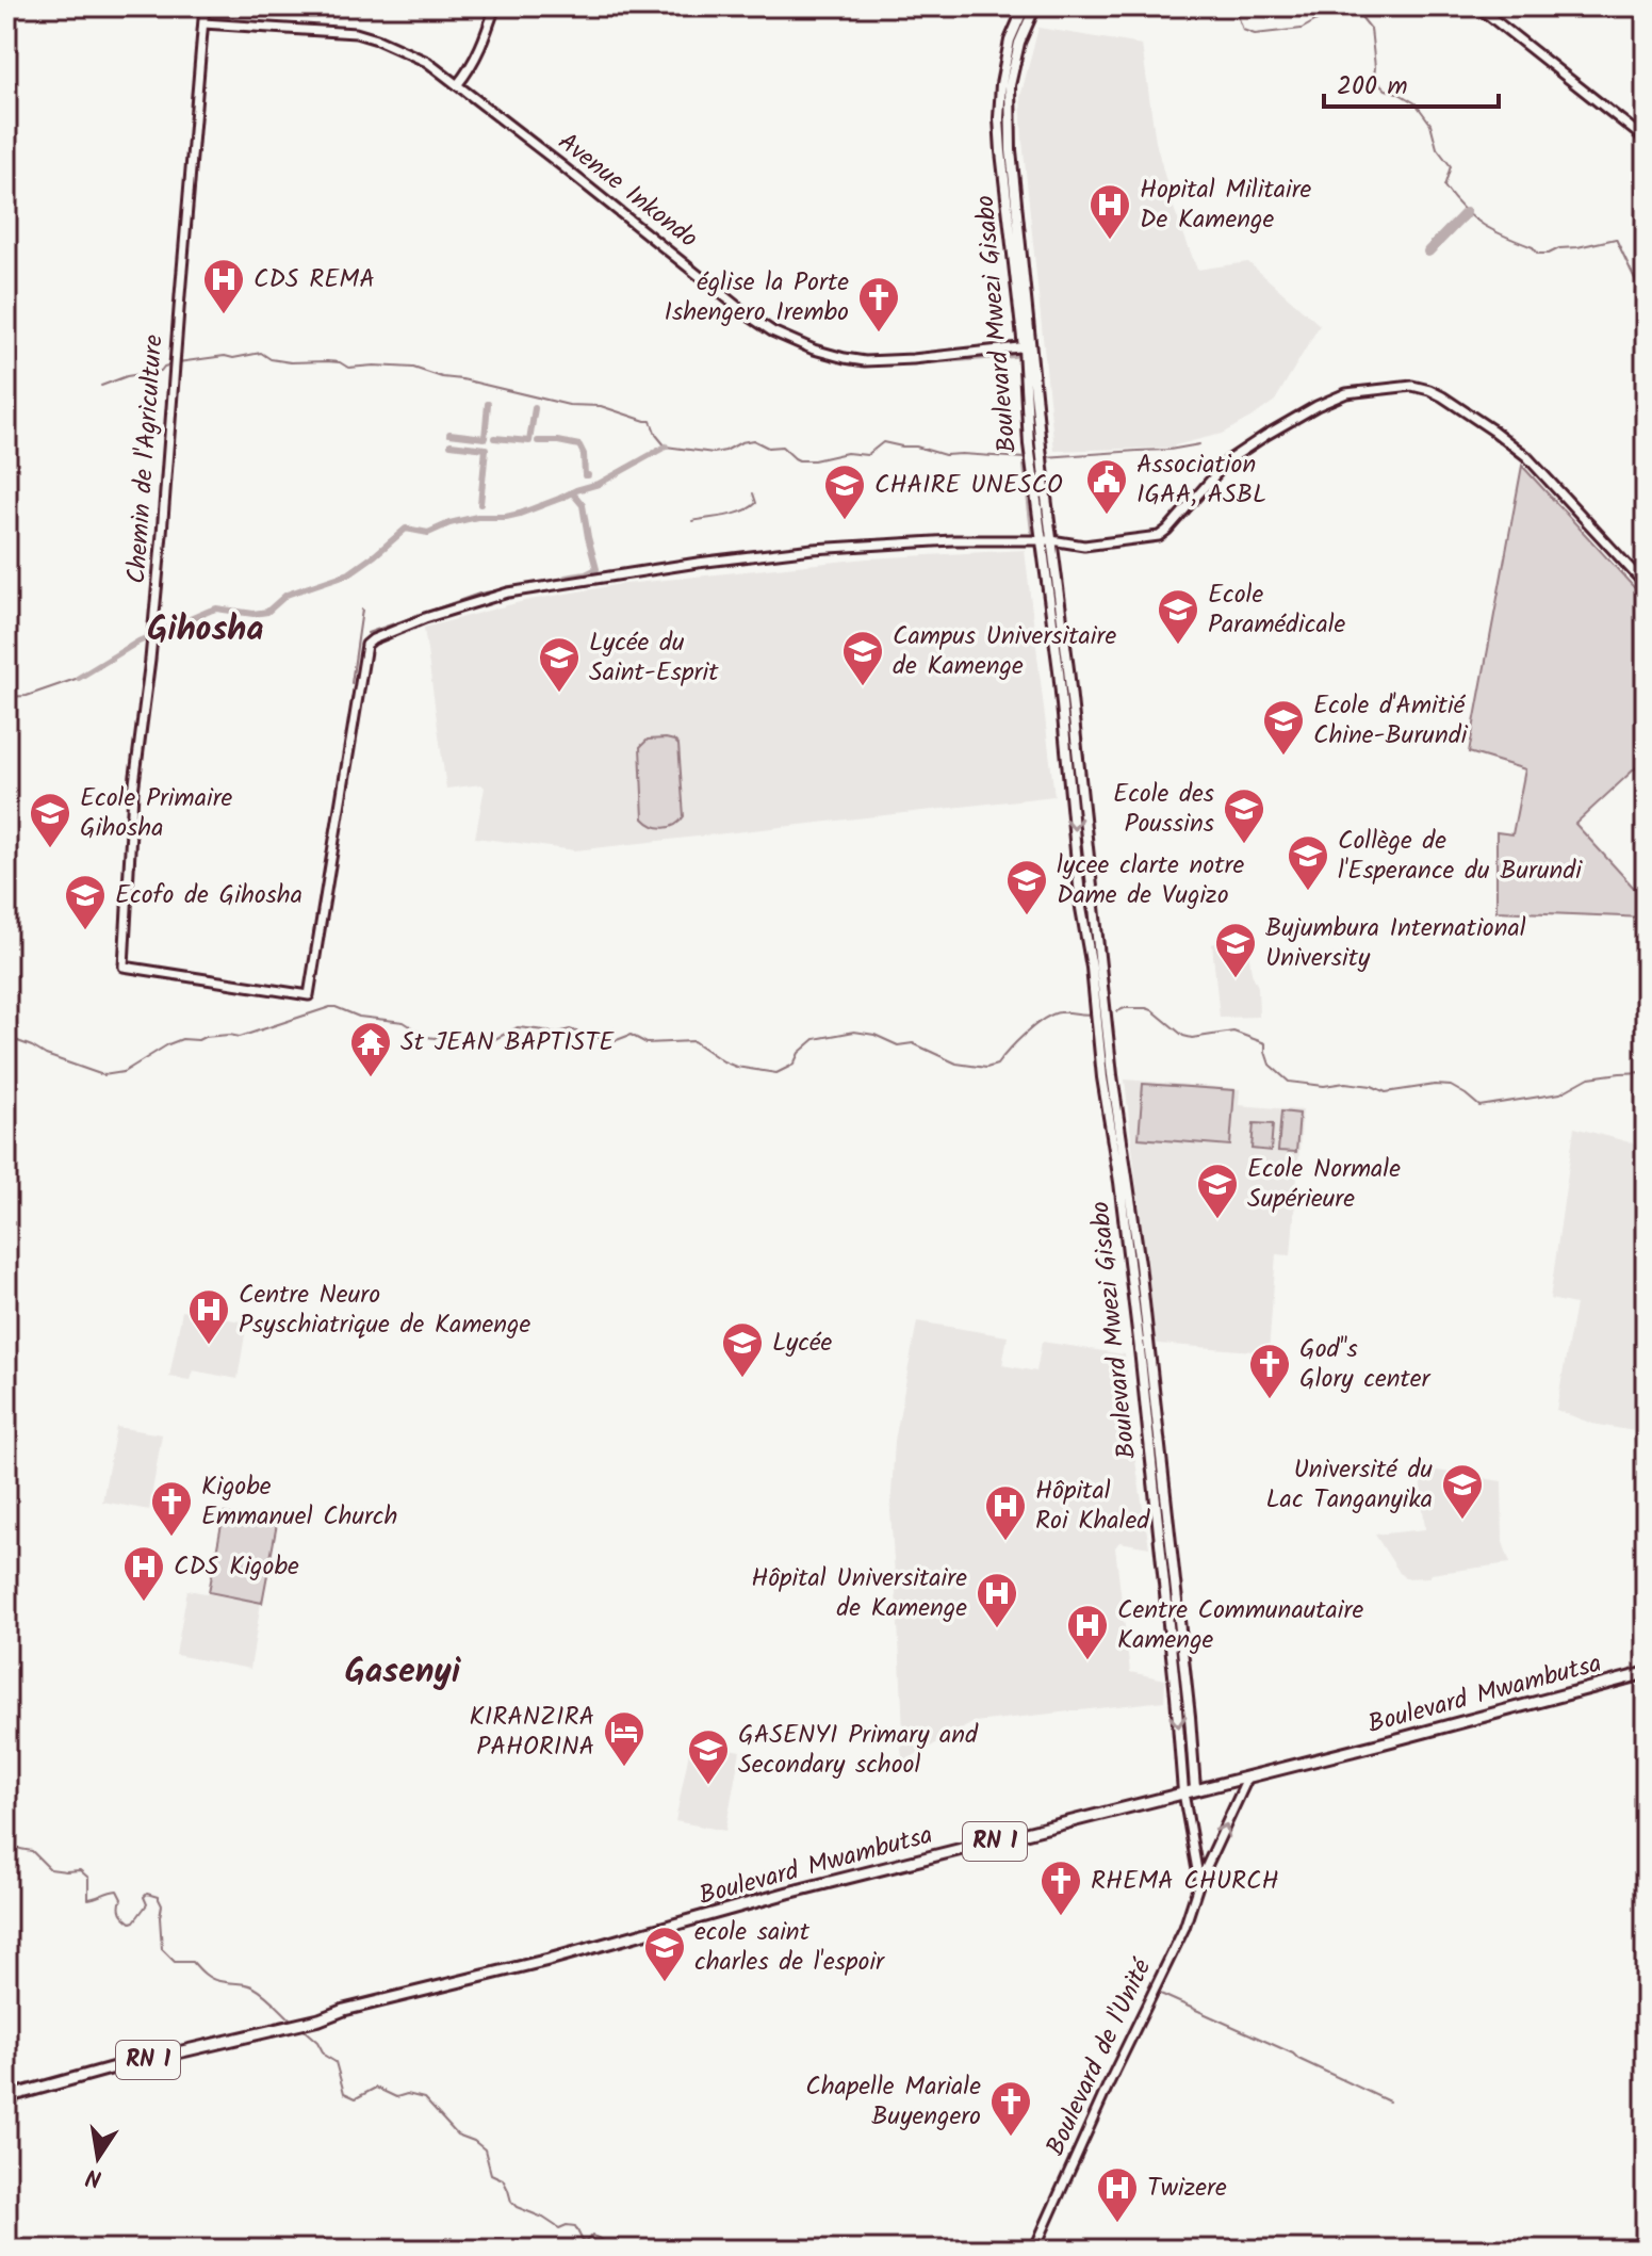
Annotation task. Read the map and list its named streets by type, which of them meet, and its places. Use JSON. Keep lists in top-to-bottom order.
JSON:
{
  "streets": {
    "highway": ["Boulevard Mwambutsa", "RN 1"],
    "main road": ["Boulevard Mwezi Gisabo"],
    "street": ["Avenue Inkondo", "Chemin de l'Agriculture", "Boulevard de l'Unité"]
  },
  "crossings": [
    ["Avenue Inkondo", "Boulevard Mwezi Gisabo"],
    ["Avenue Inkondo", "Chemin de l'Agriculture"],
    ["Boulevard Mwezi Gisabo", "Chemin de l'Agriculture"],
    ["Boulevard Mwezi Gisabo", "Boulevard Mwambutsa"],
    ["Boulevard Mwezi Gisabo", "Boulevard de l'Unité"],
    ["Boulevard Mwambutsa", "Boulevard de l'Unité"]
  ],
  "districts": ["Gihosha", "Gasenyi"],
  "places": {
    "hospital": [
      "Hopital Militaire De Kamenge",
      "CDS REMA",
      "Centre Neuro Psyschiatrique de Kamenge",
      "Hôpital Roi Khaled",
      "CDS Kigobe",
      "Hôpital Universitaire de Kamenge",
      "Centre Communautaire Kamenge",
      "Twizere"
    ],
    "church": [
      "église la Porte Ishengero Irembo",
      "God''s Glory center",
      "Kigobe Emmanuel Church",
      "RHEMA CHURCH",
      "Chapelle Mariale Buyengero"
    ],
    "public building": ["Association IGAA, ASBL"],
    "school or university": [
      "CHAIRE UNESCO",
      "Ecole Paramédicale",
      "Campus Universitaire de Kamenge",
      "Lycée du Saint-Esprit",
      "Ecole d'Amitié Chine-Burundi",
      "Ecole des Poussins",
      "Ecole Primaire Gihosha",
      "Collège de l'Esperance du Burundi",
      "lycee clarte notre Dame de Vugizo",
      "Ecofo de Gihosha",
      "Bujumbura International University",
      "Ecole Normale Supérieure",
      "Lycée",
      "Université du Lac Tanganyika",
      "GASENYI Primary and Secondary school",
      "ecole saint charles de l'espoir"
    ],
    "temple": ["St JEAN BAPTISTE"],
    "hotel": ["KIRANZIRA PAHORINA"]
  },
  "scale_bar": "200 m",
  "north": "bottom"
}
